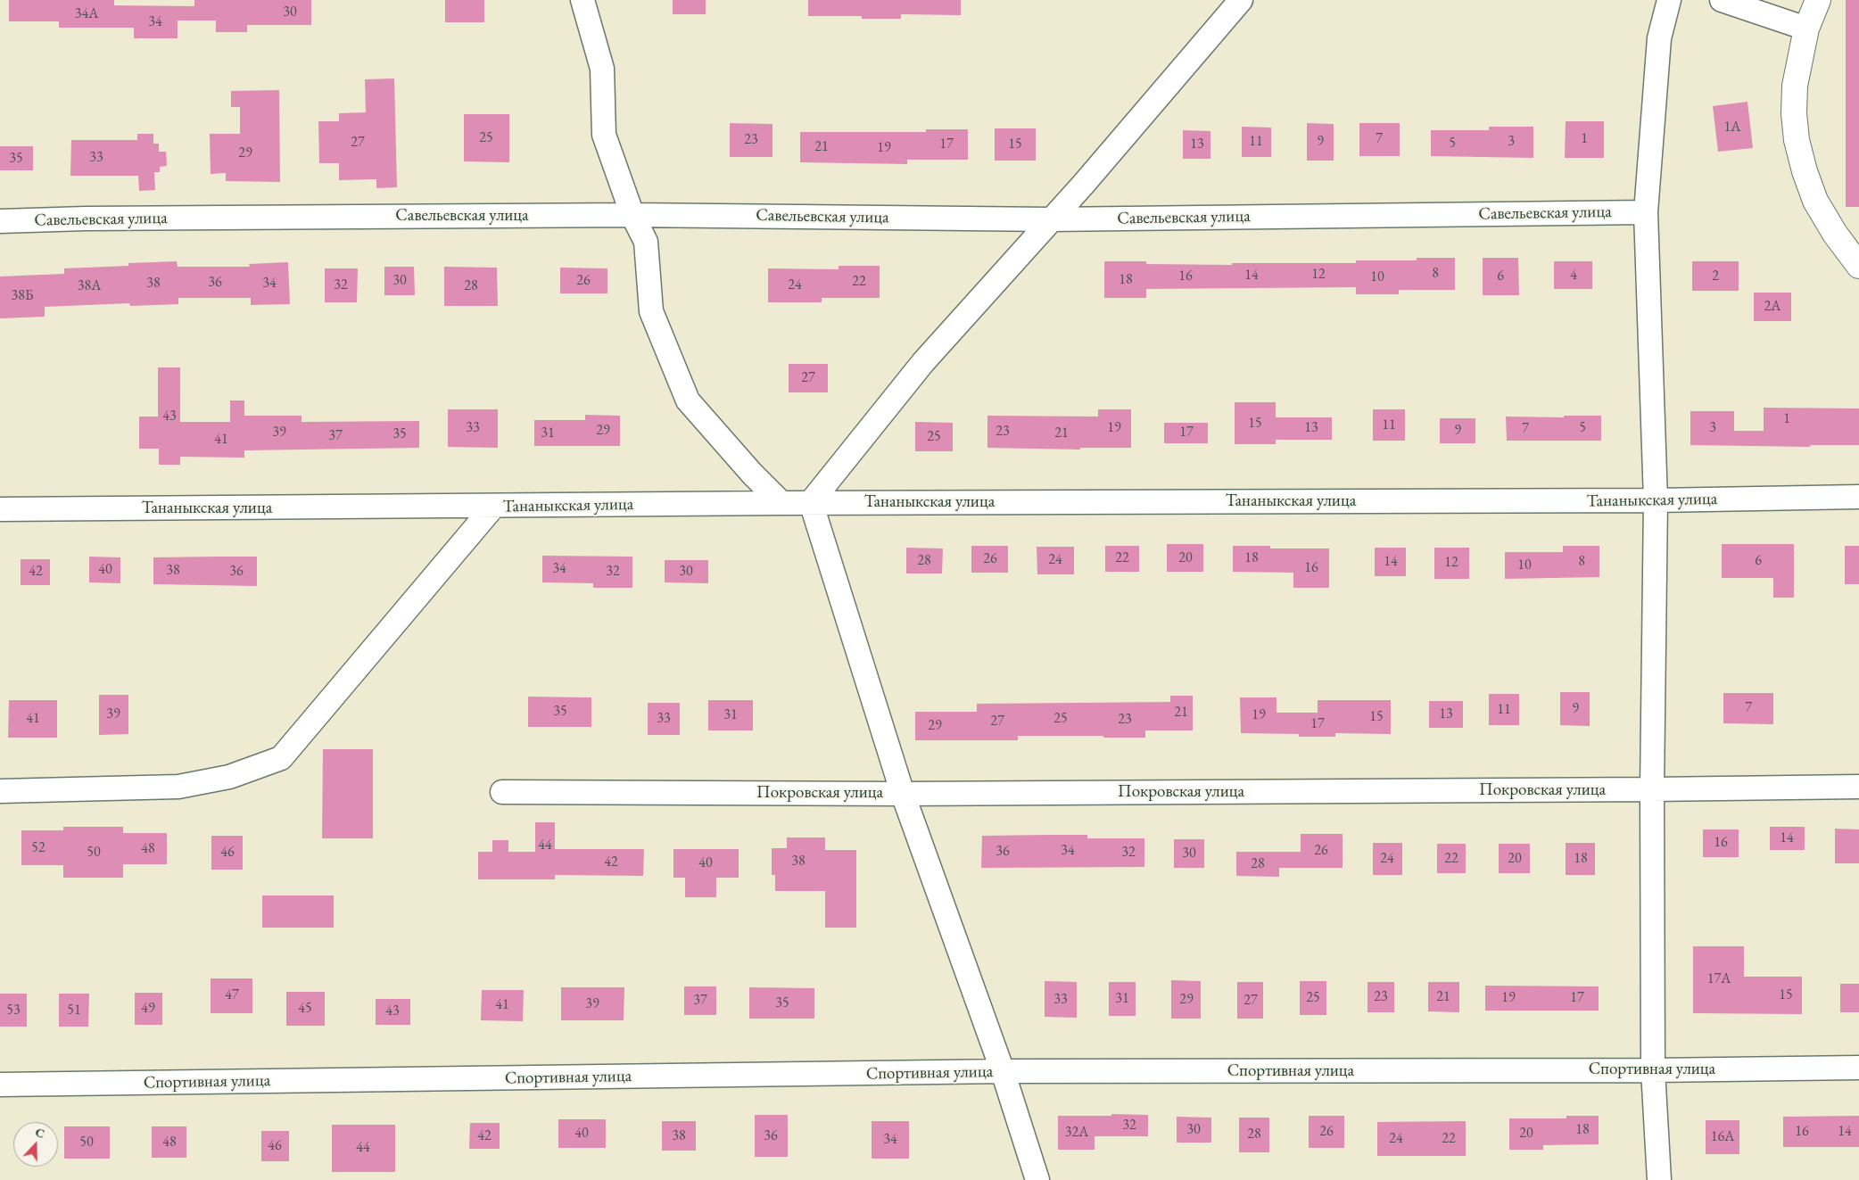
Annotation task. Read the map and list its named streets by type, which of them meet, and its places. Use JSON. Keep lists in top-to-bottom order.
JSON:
{
  "streets": {
    "street": [
      "Савельевская улица",
      "Тананыкская улица",
      "Покровская улица",
      "Спортивная улица"
    ]
  },
  "house_numbers": [
    "30",
    "34А",
    "34",
    "1А",
    "25",
    "7",
    "1",
    "23",
    "11",
    "9",
    "3",
    "27",
    "5",
    "17",
    "15",
    "13",
    "21",
    "19",
    "29",
    "33",
    "35",
    "8",
    "12",
    "14",
    "4",
    "16",
    "6",
    "2",
    "10",
    "18",
    "30",
    "26",
    "22",
    "36",
    "38",
    "34",
    "32",
    "24",
    "38А",
    "28",
    "38Б",
    "2А",
    "27",
    "43",
    "1",
    "15",
    "11",
    "33",
    "19",
    "13",
    "5",
    "3",
    "7",
    "29",
    "9",
    "23",
    "39",
    "17",
    "31",
    "21",
    "35",
    "37",
    "25",
    "41",
    "22",
    "20",
    "18",
    "26",
    "24",
    "28",
    "6",
    "14",
    "8",
    "12",
    "10",
    "16",
    "34",
    "40",
    "38",
    "42",
    "36",
    "32",
    "30",
    "7",
    "9",
    "11",
    "35",
    "21",
    "39",
    "13",
    "31",
    "19",
    "15",
    "41",
    "33",
    "25",
    "23",
    "27",
    "17",
    "29",
    "14",
    "16",
    "44",
    "52",
    "48",
    "34",
    "26",
    "36",
    "50",
    "46",
    "32",
    "30",
    "24",
    "22",
    "20",
    "18",
    "38",
    "42",
    "40",
    "28",
    "17А",
    "47",
    "15",
    "23",
    "21",
    "25",
    "19",
    "17",
    "31",
    "33",
    "29",
    "37",
    "27",
    "35",
    "39",
    "41",
    "49",
    "45",
    "53",
    "51",
    "43",
    "32",
    "30",
    "18",
    "26",
    "16",
    "14",
    "32А",
    "40",
    "20",
    "28",
    "42",
    "38",
    "36",
    "16А",
    "24",
    "22",
    "34",
    "50",
    "48",
    "46",
    "44"
  ],
  "north": "top"
}
